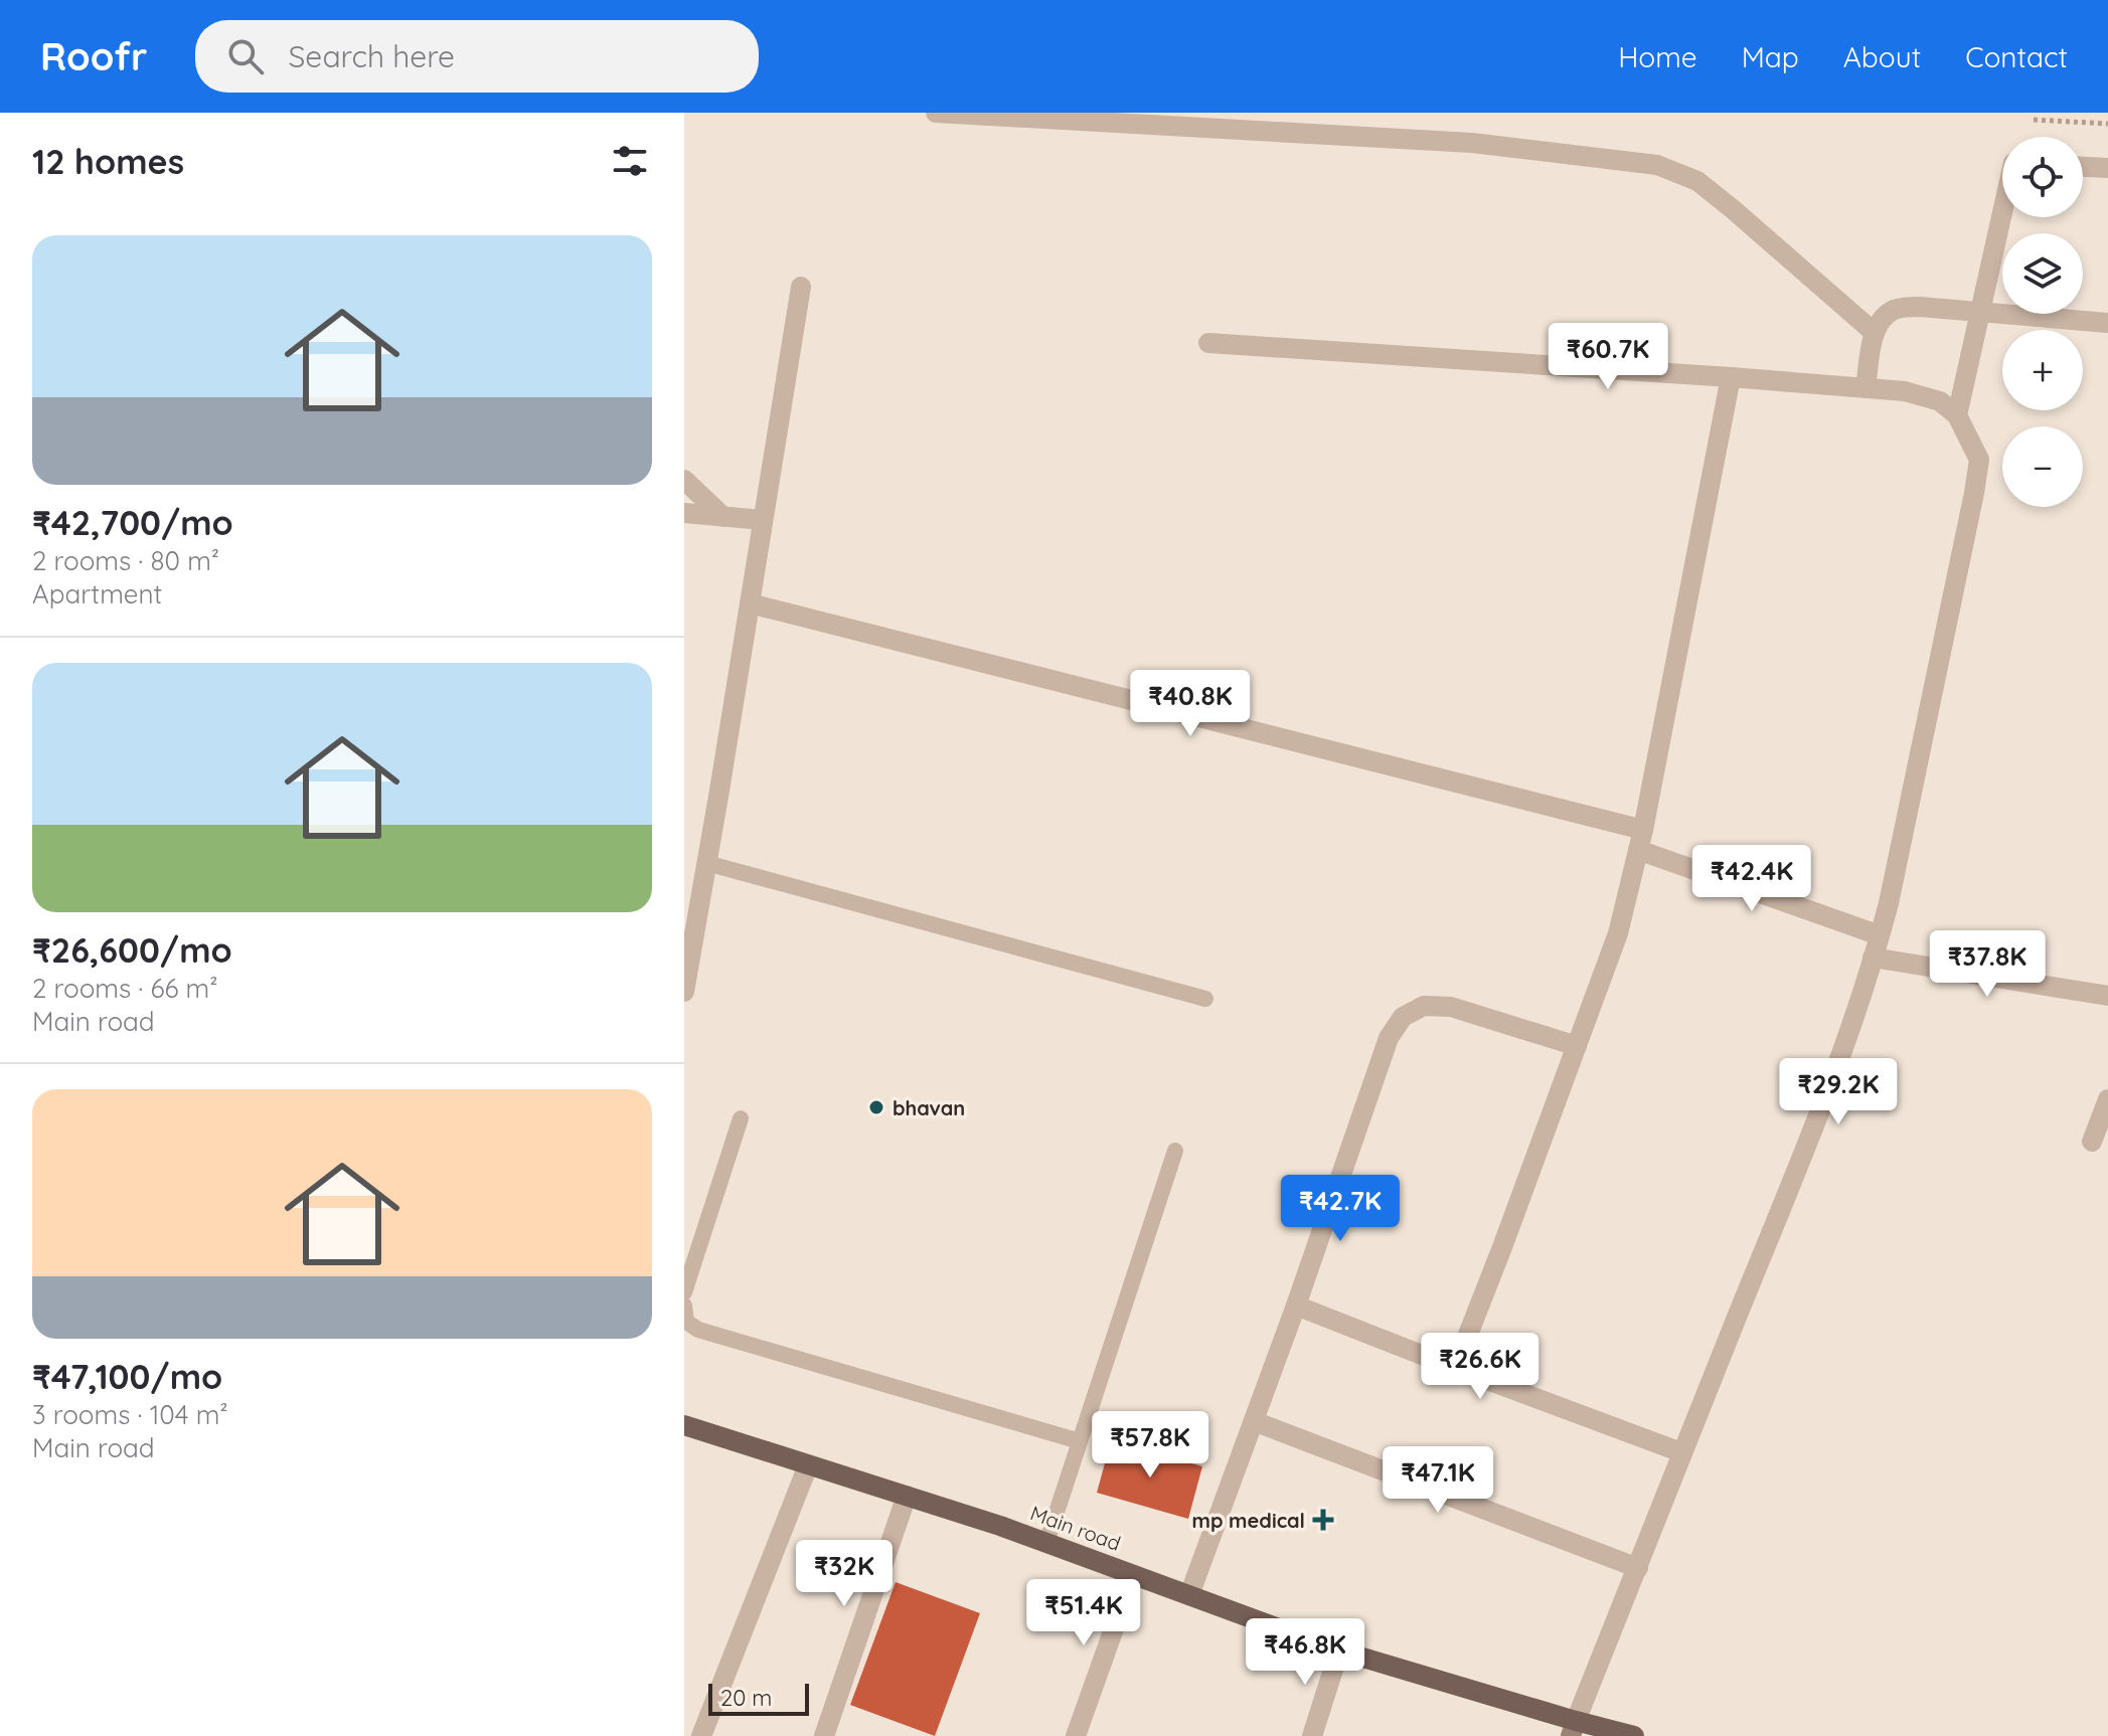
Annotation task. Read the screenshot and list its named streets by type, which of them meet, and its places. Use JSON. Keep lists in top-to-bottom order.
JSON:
{
  "streets": {
    "main road": ["Main road"]
  },
  "places": {
    "other": ["bhavan"],
    "health": ["mp medical"]
  },
  "scale_bar": "20 m",
  "page": {
    "header": "Roofr",
    "search": "Search here",
    "nav": [
      "Home",
      "Map",
      "About",
      "Contact"
    ],
    "heading": "12 homes",
    "map_buttons": ["+", "−"],
    "list": [
      {
        "name": "₹42,700/mo",
        "note": "2 rooms · 80 m² · Apartment"
      },
      {
        "name": "₹26,600/mo",
        "note": "2 rooms · 66 m² · Main road"
      },
      {
        "name": "₹47,100/mo",
        "note": "3 rooms · 104 m² · Main road"
      }
    ],
    "price": [
      "₹60.7K",
      "₹40.8K",
      "₹42.4K",
      "₹37.8K",
      "₹29.2K",
      "₹42.7K",
      "₹26.6K",
      "₹57.8K",
      "₹47.1K",
      "₹32K",
      "₹51.4K",
      "₹46.8K"
    ],
    "scale": "20 m"
  }
}
